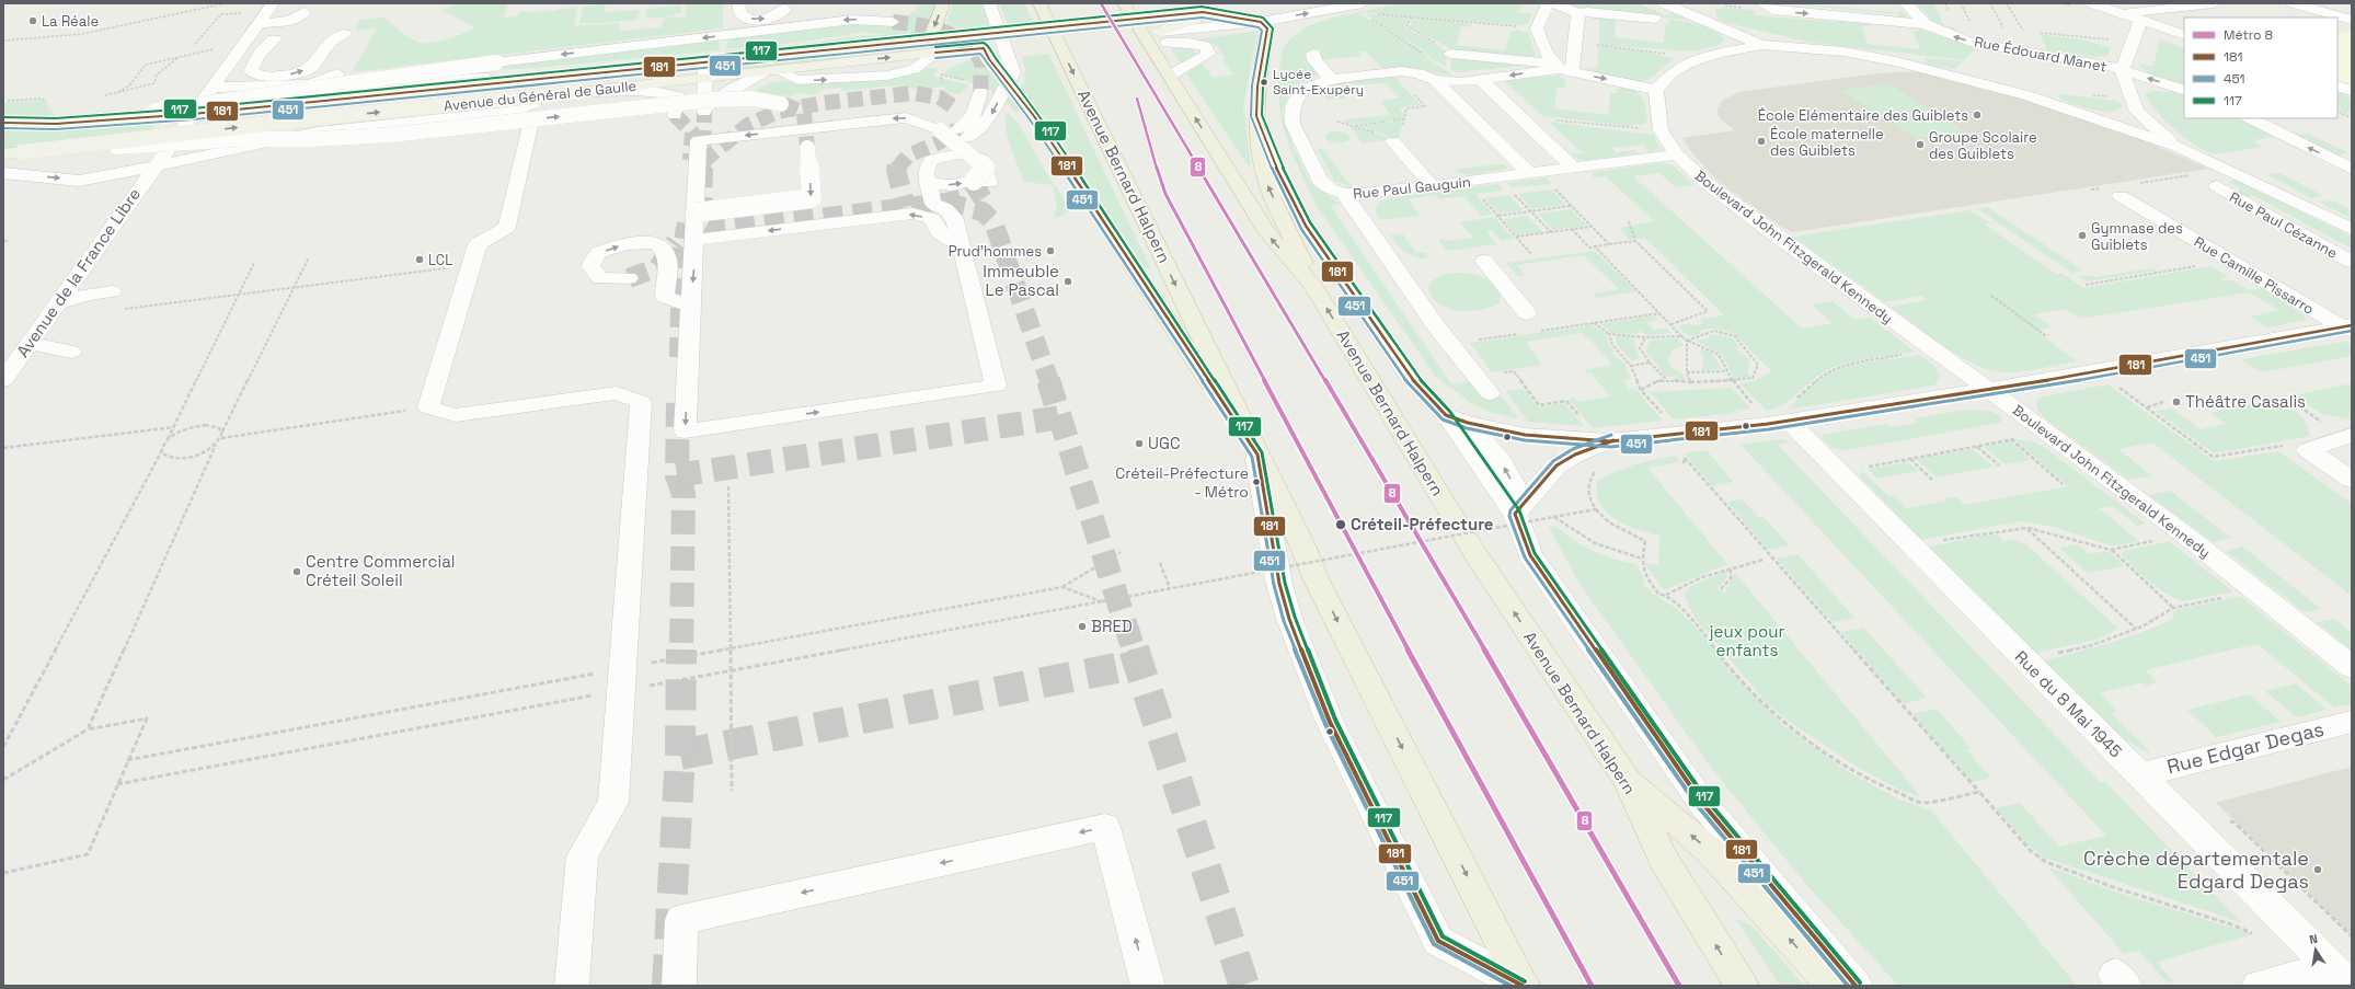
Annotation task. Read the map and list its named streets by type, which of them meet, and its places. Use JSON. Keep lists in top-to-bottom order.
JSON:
{
  "streets": {
    "highway": ["Avenue Bernard Halpern"],
    "main road": ["Avenue du Général de Gaulle"],
    "street": [
      "Rue Édouard Manet",
      "Rue Paul Gauguin",
      "Rue Paul Cézanne",
      "Boulevard John Fitzgerald Kennedy",
      "Avenue de la France Libre",
      "Rue Camille Pissarro",
      "Rue du 8 Mai 1945",
      "Rue Edgar Degas"
    ]
  },
  "crossings": [
    ["Avenue du Général de Gaulle", "Avenue Bernard Halpern"],
    ["Rue Paul Gauguin", "Boulevard John Fitzgerald Kennedy"],
    ["Rue du 8 Mai 1945", "Rue Edgar Degas"]
  ],
  "parks": ["jeux pour enfants"],
  "places": [
    "La Réale",
    "Lycée Saint-Exupéry",
    "École Elémentaire des Guiblets",
    "École maternelle des Guiblets",
    "Groupe Scolaire des Guiblets",
    "Gymnase des Guiblets",
    "Prud'hommes",
    "LCL",
    "Immeuble Le Pascal",
    "Théâtre Casalis",
    "UGC",
    "Créteil-Préfecture - Métro",
    "Créteil-Préfecture",
    "Centre Commercial Créteil Soleil",
    "BRED",
    "Crèche départementale Edgard Degas"
  ],
  "lines": [
    "metro line 8",
    "transit line 117",
    "transit line 181",
    "transit line 451"
  ],
  "legend": [
    "Métro 8",
    "181",
    "451",
    "117"
  ],
  "north": "top"
}
